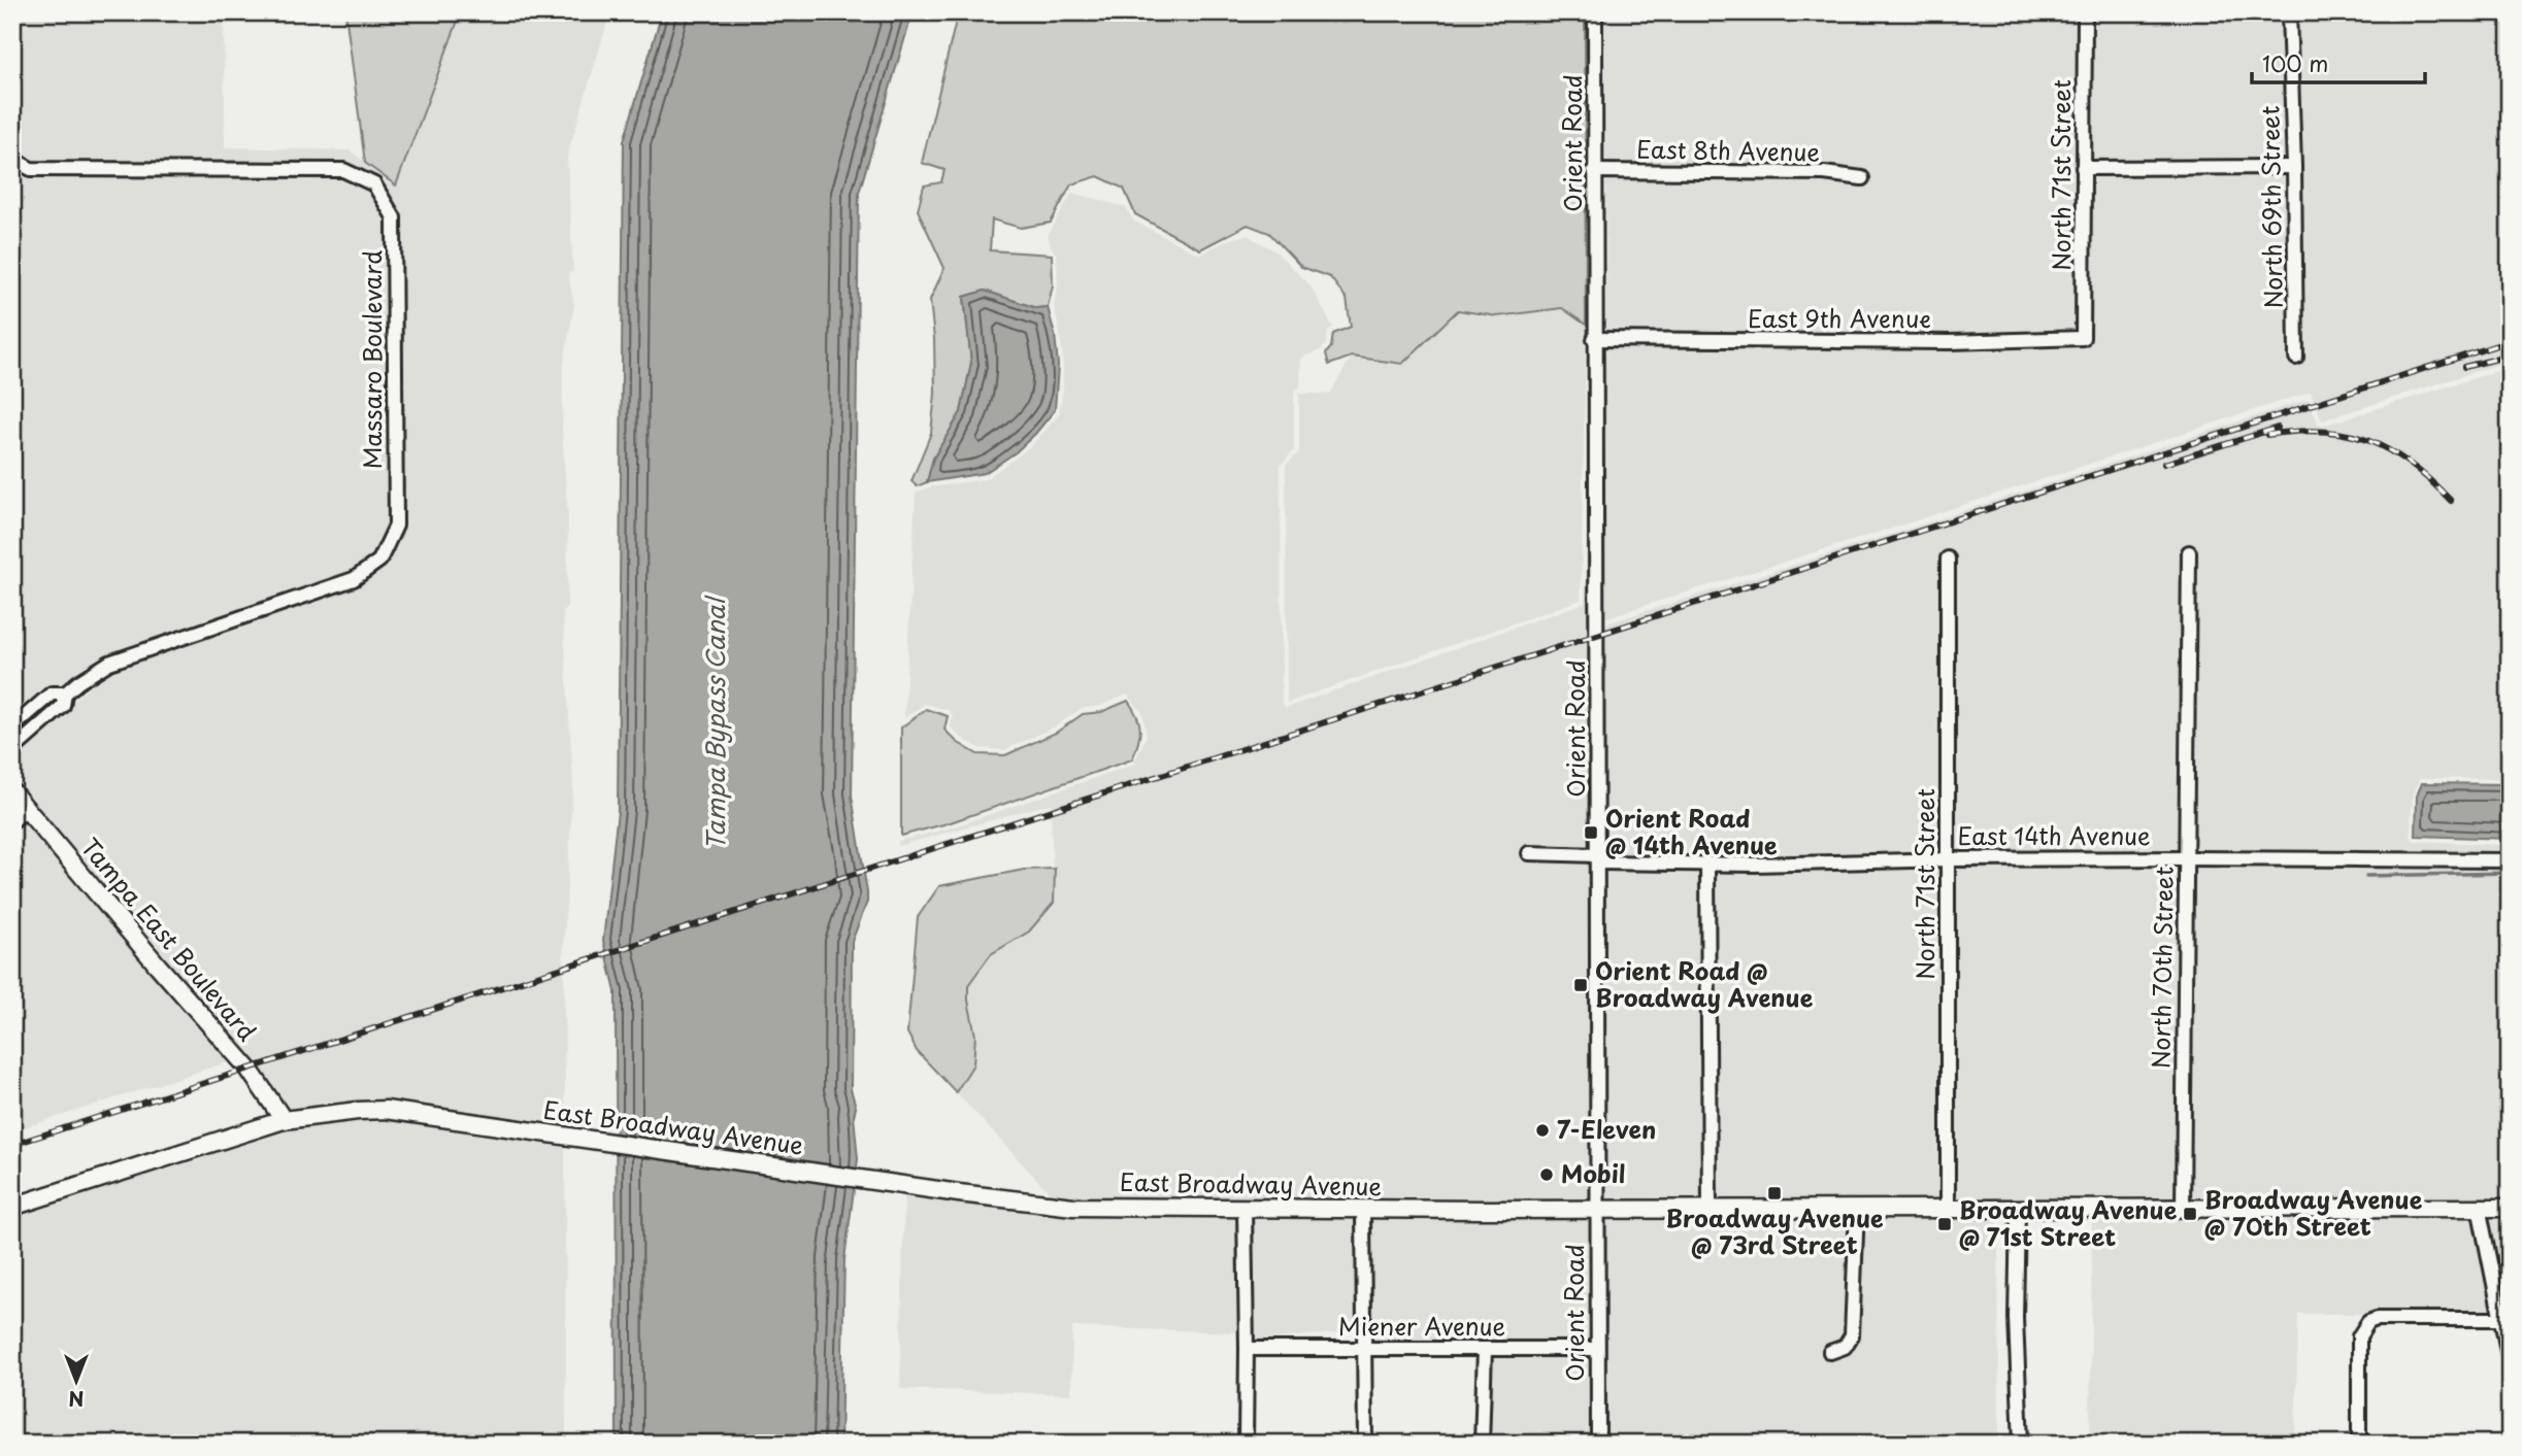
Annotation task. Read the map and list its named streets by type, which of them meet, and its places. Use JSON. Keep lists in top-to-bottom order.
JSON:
{
  "streets": {
    "main road": ["Tampa East Boulevard", "East Broadway Avenue"],
    "street": [
      "Orient Road",
      "East 8th Avenue",
      "North 71st Street",
      "North 69th Street",
      "East 9th Avenue",
      "Massaro Boulevard",
      "East 14th Avenue",
      "North 70th Street",
      "Miener Avenue"
    ]
  },
  "crossings": [
    ["Orient Road", "East 8th Avenue"],
    ["Orient Road", "East 9th Avenue"],
    ["Orient Road", "East 14th Avenue"],
    ["Orient Road", "East Broadway Avenue"],
    ["Orient Road", "Miener Avenue"],
    ["North 71st Street", "East 9th Avenue"],
    ["North 71st Street", "East 14th Avenue"],
    ["North 71st Street", "East Broadway Avenue"],
    ["East 14th Avenue", "North 70th Street"],
    ["Tampa East Boulevard", "East Broadway Avenue"],
    ["North 70th Street", "East Broadway Avenue"]
  ],
  "water": ["Tampa Bypass Canal"],
  "places": {
    "transit": [
      "Orient Road @ 14th Avenue",
      "Orient Road @ Broadway Avenue",
      "Broadway Avenue @ 73rd Street",
      "Broadway Avenue @ 70th Street",
      "Broadway Avenue @ 71st Street"
    ],
    "other": ["7-Eleven", "Mobil"]
  },
  "scale_bar": "100 m",
  "north": "bottom"
}
